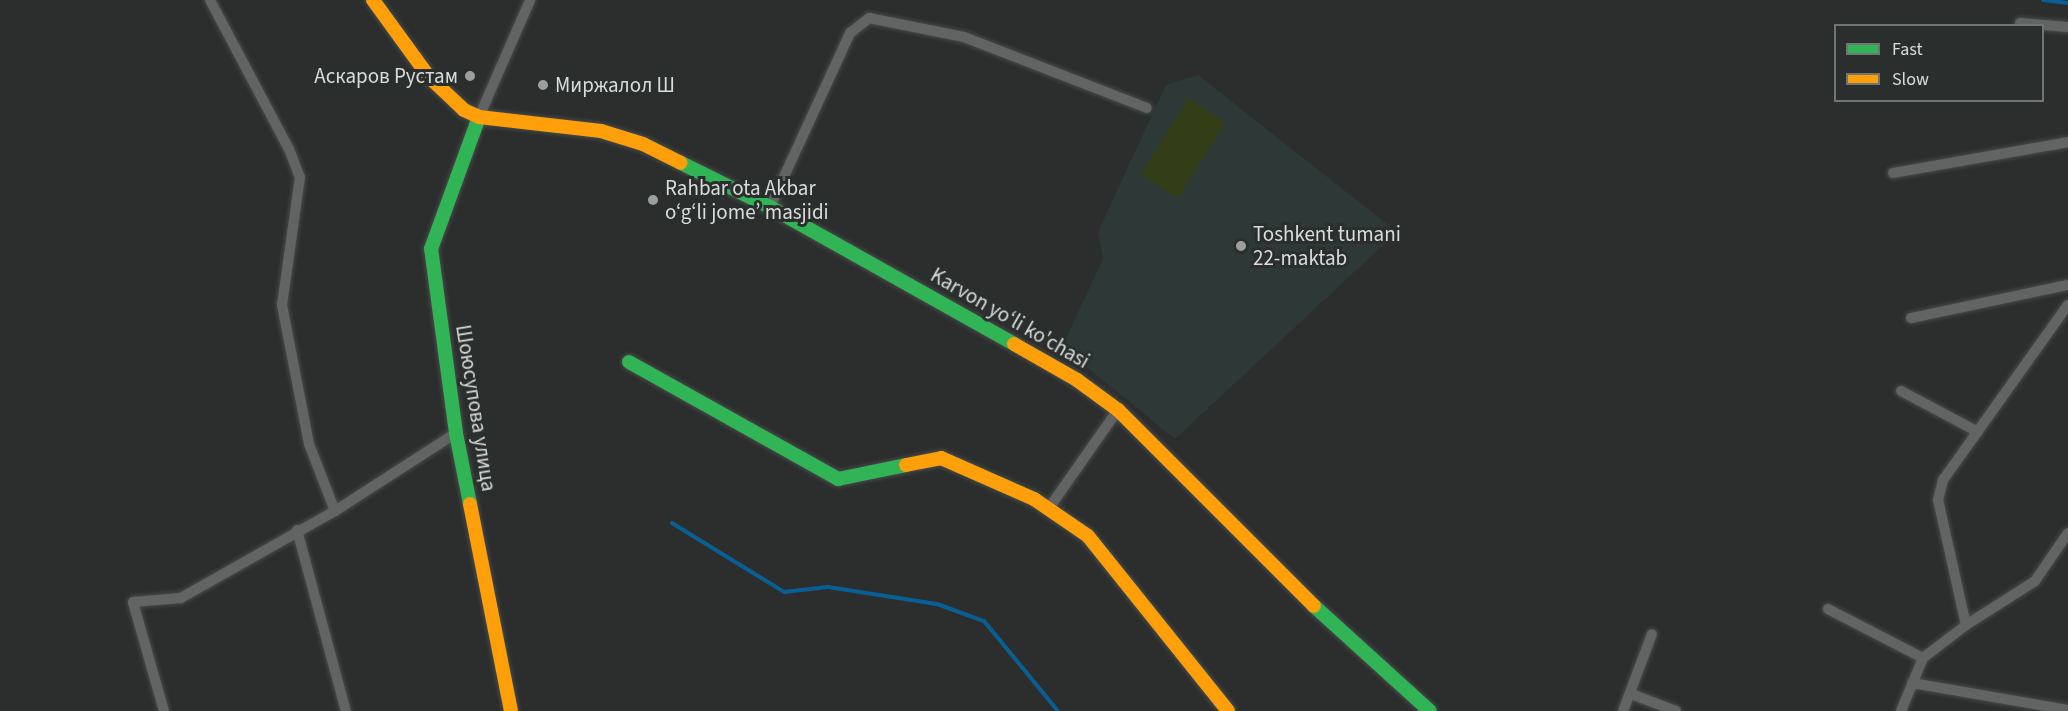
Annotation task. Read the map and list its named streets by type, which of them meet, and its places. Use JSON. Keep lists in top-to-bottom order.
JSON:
{
  "streets": {
    "street": ["Karvon yo‘li ko'chasi", "Шоюсупова улица"]
  },
  "crossings": [
    ["Karvon yo‘li ko'chasi", "Шоюсупова улица"]
  ],
  "places": [
    "Аскаров Рустам",
    "Миржалол Ш",
    "Rahbar ota Akbar o‘g‘li jome’ masjidi",
    "Toshkent tumani 22-maktab"
  ],
  "legend": ["Fast", "Slow"]
}
